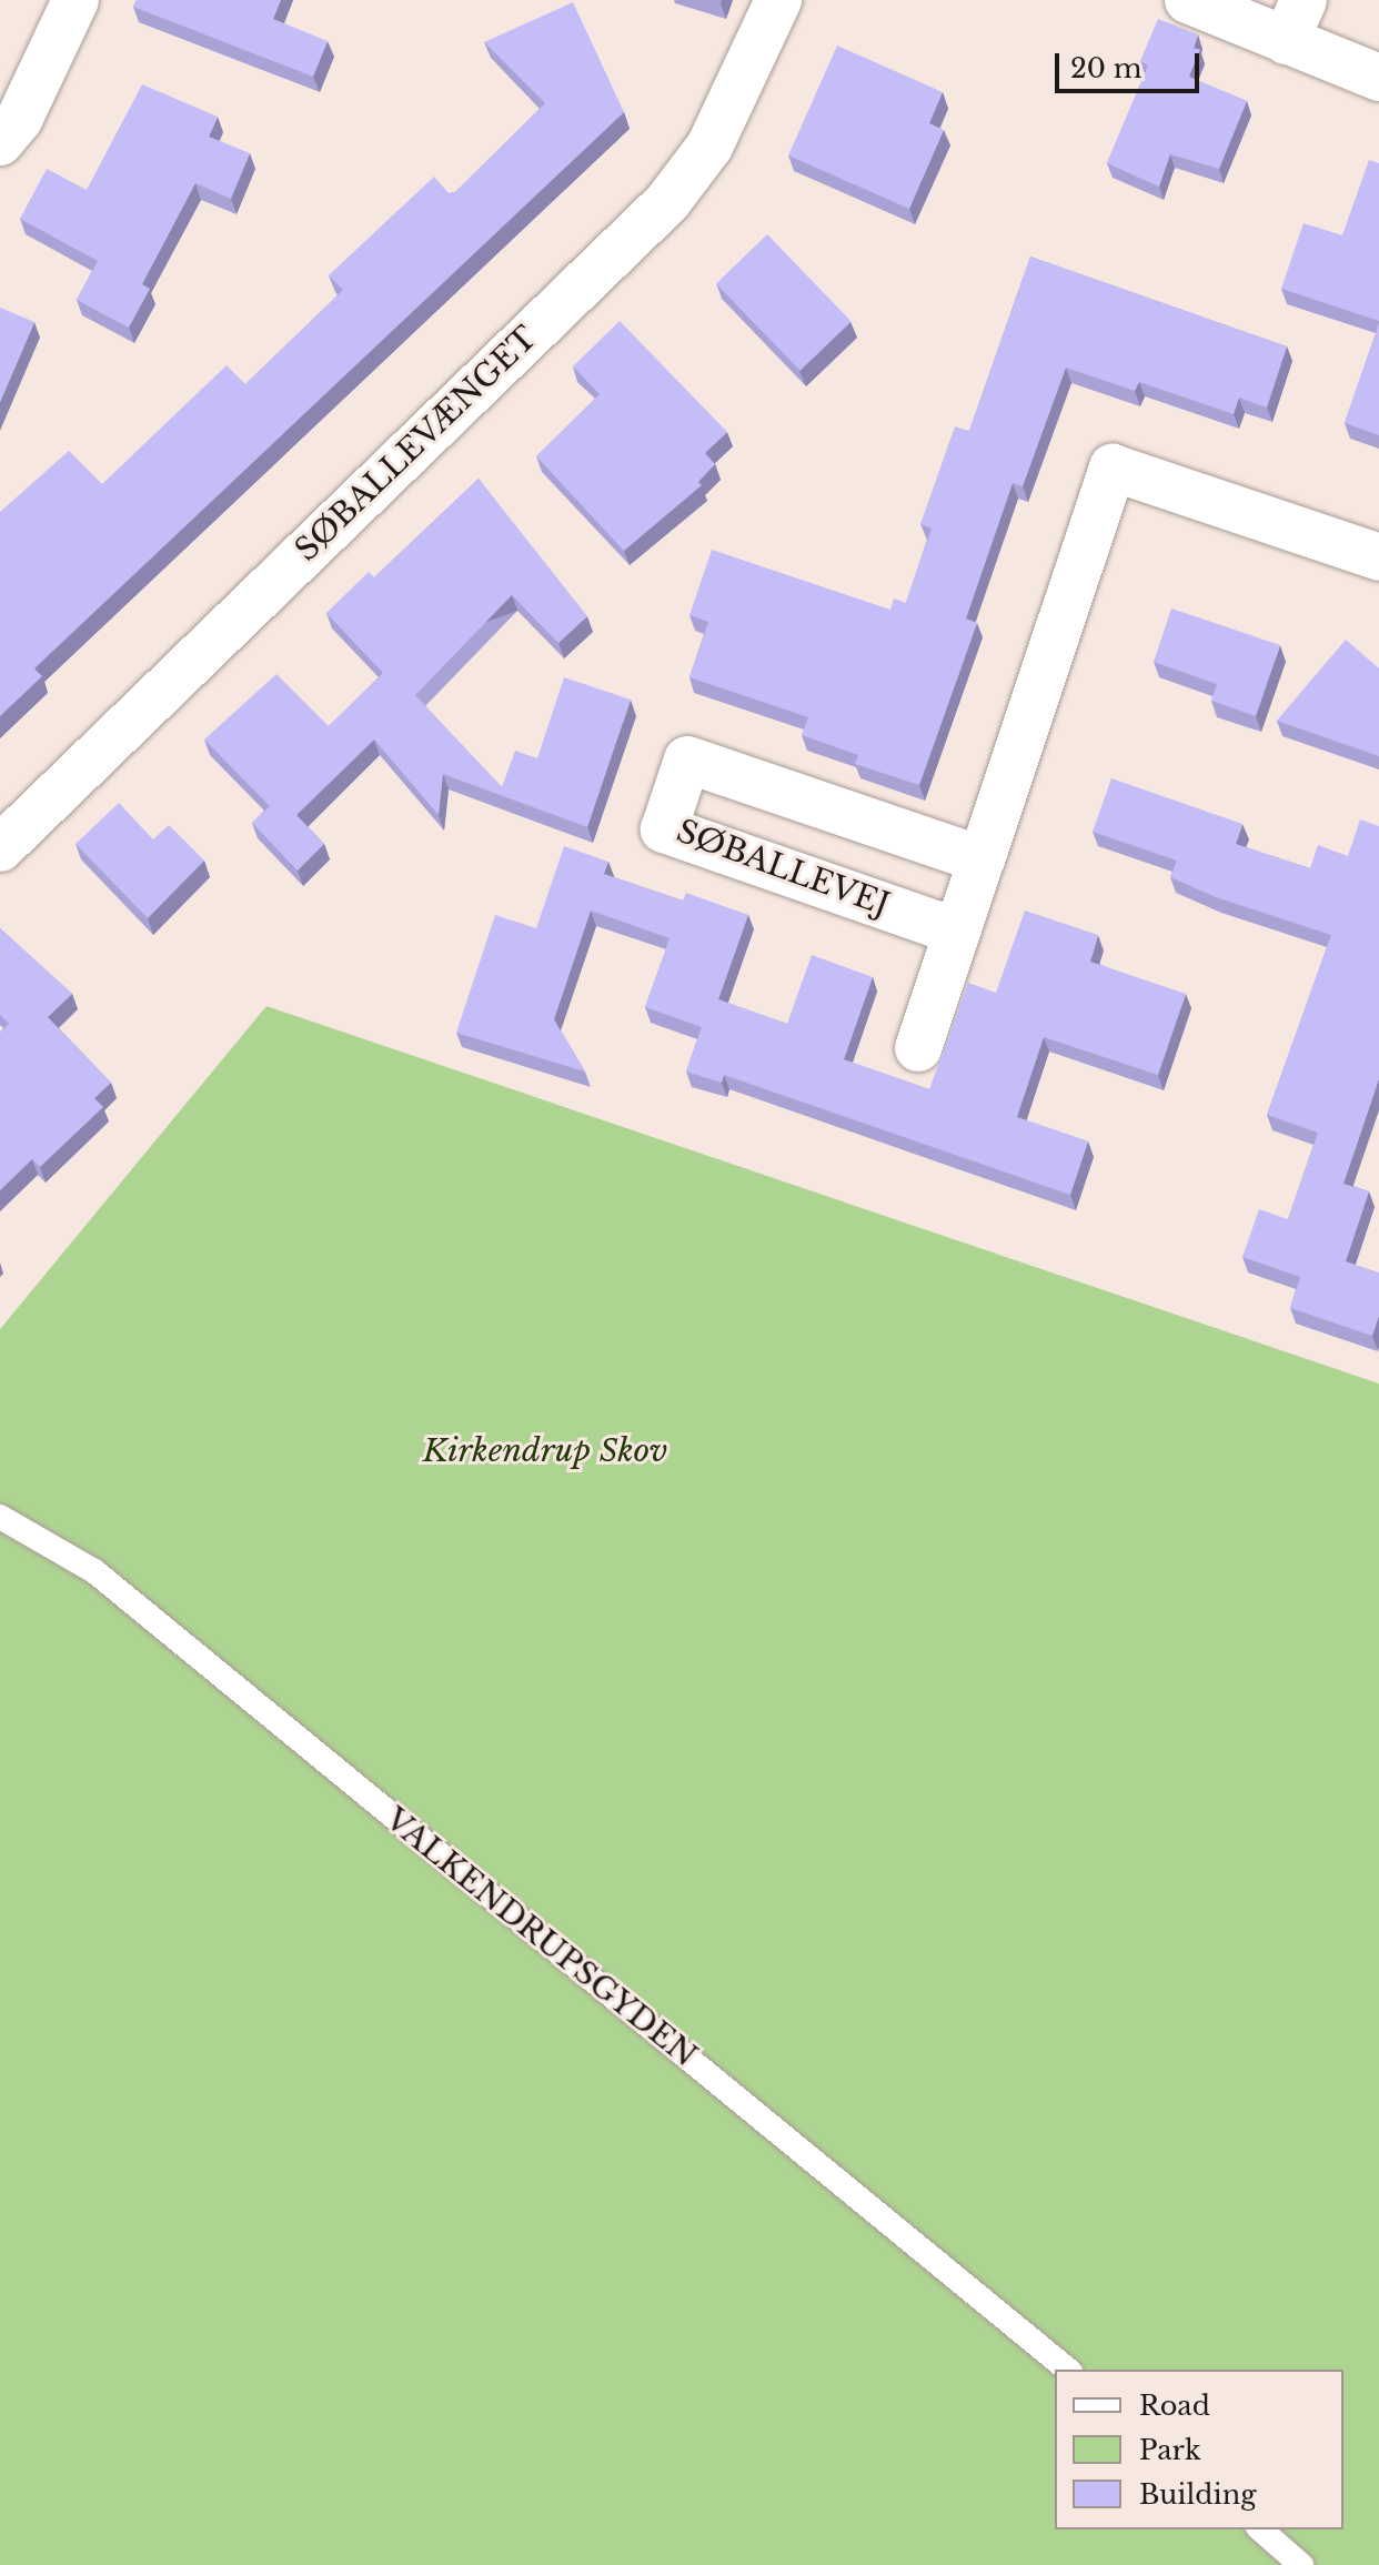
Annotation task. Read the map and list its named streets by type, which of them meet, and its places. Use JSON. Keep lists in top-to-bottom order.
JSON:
{
  "streets": {
    "street": ["SØBALLEVÆNGET", "SØBALLEVEJ"],
    "lane": ["VALKENDRUPSGYDEN"]
  },
  "parks": ["Kirkendrup Skov"],
  "legend": ["Road", "Park", "Building"],
  "scale_bar": "20 m"
}
